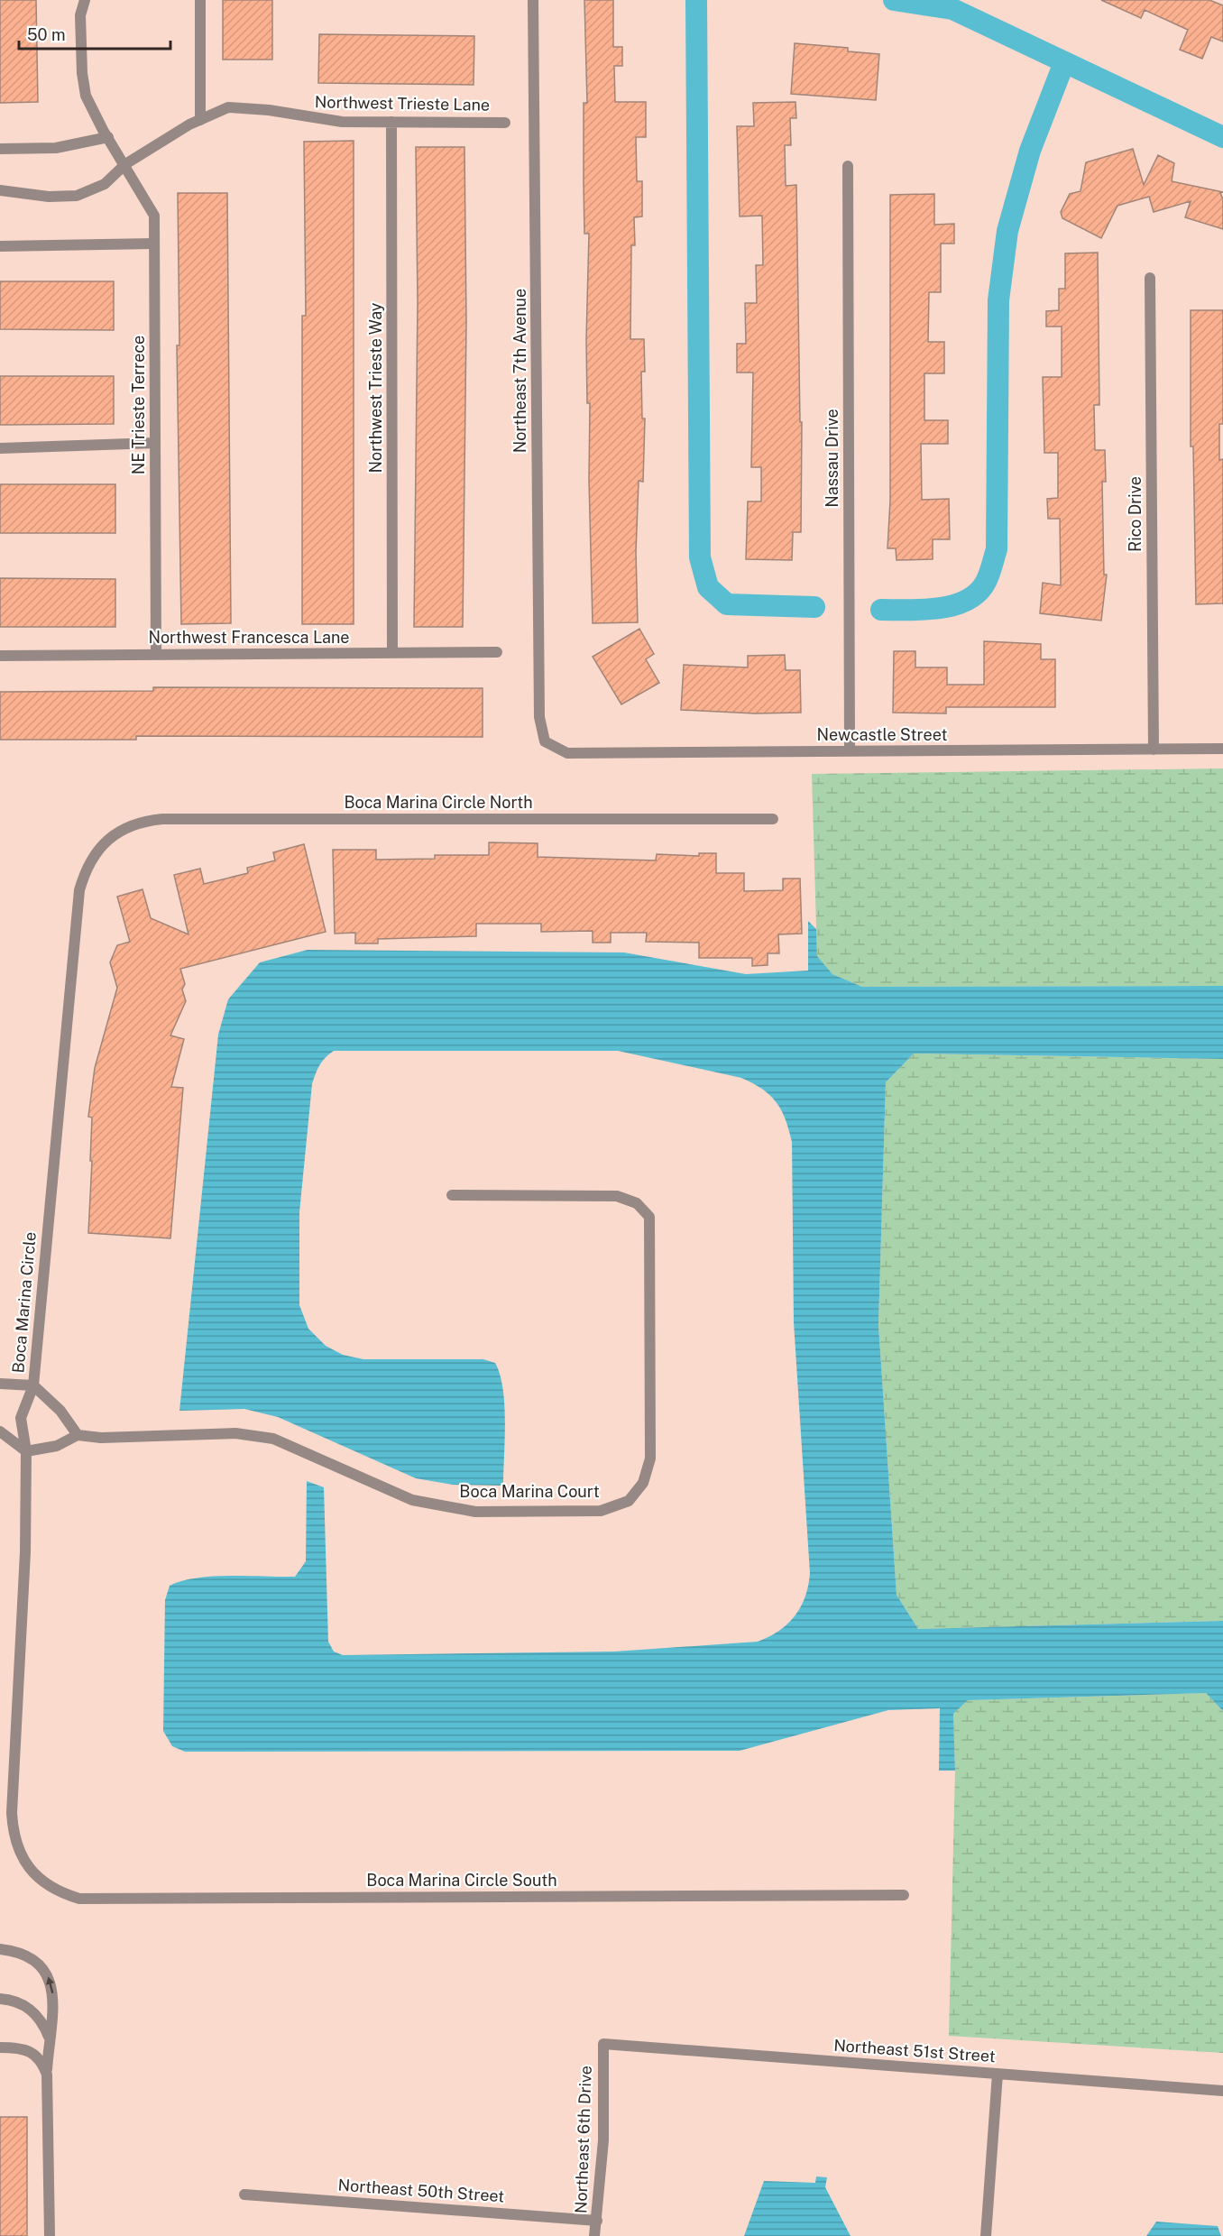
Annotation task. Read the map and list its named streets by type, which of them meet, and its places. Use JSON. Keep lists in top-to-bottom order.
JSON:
{
  "streets": {
    "street": [
      "Northwest Trieste Lane",
      "Northeast 7th Avenue",
      "Northwest Trieste Way",
      "NE Trieste Terrece",
      "Nassau Drive",
      "Rico Drive",
      "Northwest Francesca Lane",
      "Newcastle Street",
      "Boca Marina Circle North",
      "Boca Marina Circle",
      "Boca Marina Court",
      "Boca Marina Circle South",
      "Northeast 51st Street",
      "Northeast 6th Drive",
      "Northeast 50th Street"
    ]
  },
  "crossings": [
    ["Northwest Trieste Lane", "Northwest Trieste Way"],
    ["Northwest Trieste Lane", "NE Trieste Terrece"],
    ["Northeast 7th Avenue", "Newcastle Street"],
    ["Northwest Trieste Way", "Northwest Francesca Lane"],
    ["NE Trieste Terrece", "Northwest Francesca Lane"],
    ["Nassau Drive", "Newcastle Street"],
    ["Rico Drive", "Newcastle Street"],
    ["Boca Marina Circle North", "Boca Marina Circle"],
    ["Boca Marina Circle", "Boca Marina Circle South"],
    ["Northeast 51st Street", "Northeast 6th Drive"],
    ["Northeast 6th Drive", "Northeast 50th Street"]
  ],
  "scale_bar": "50 m"
}
